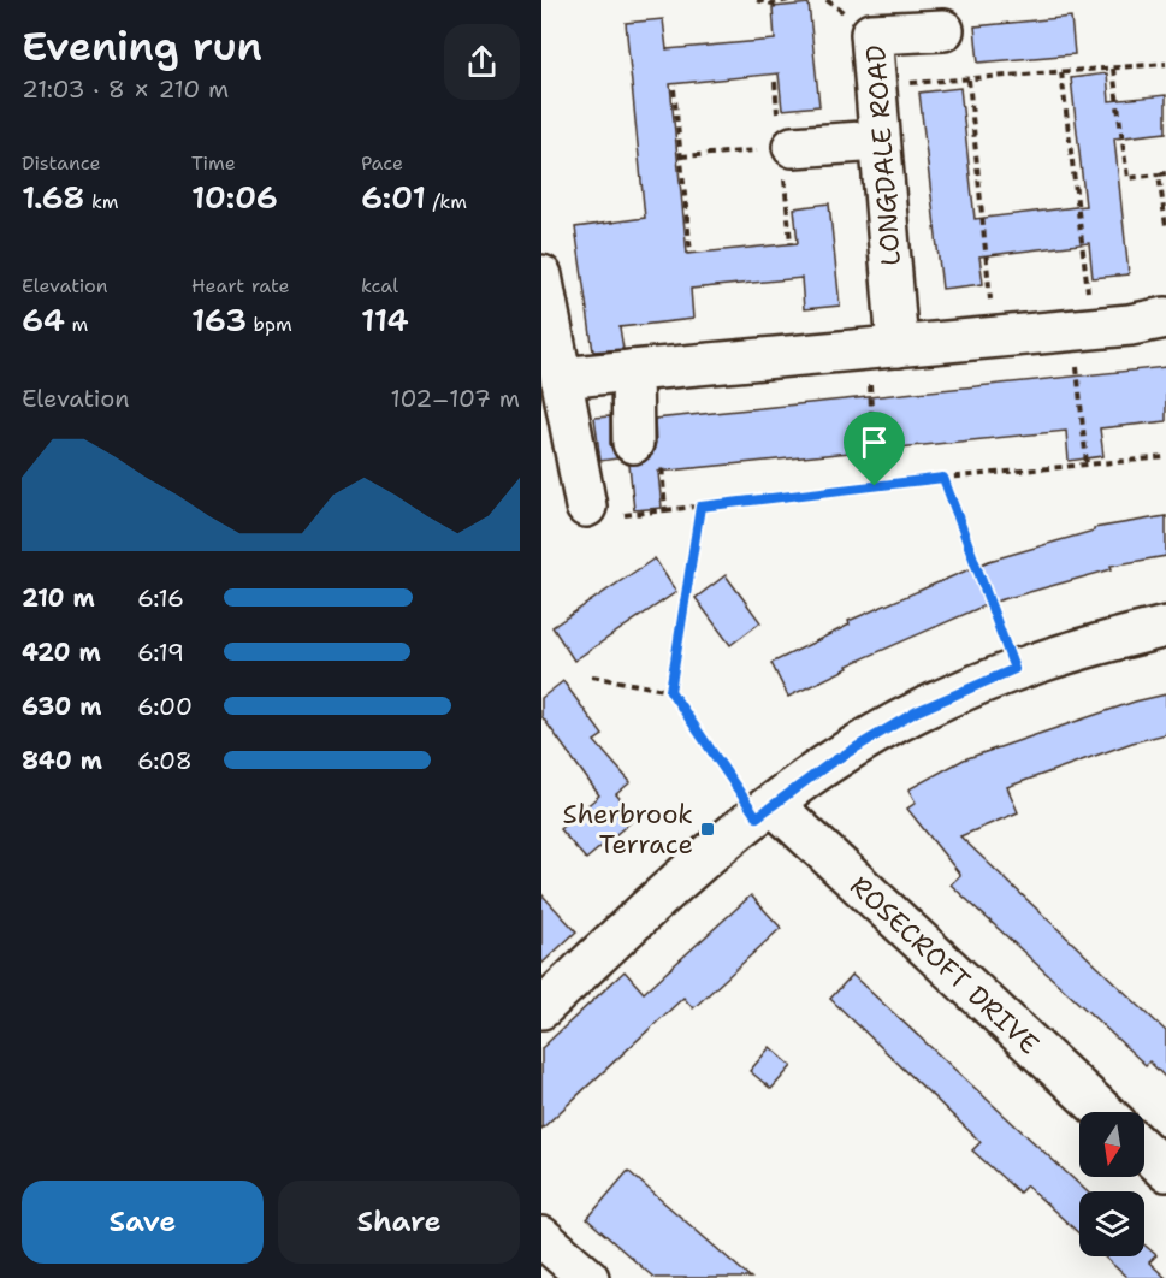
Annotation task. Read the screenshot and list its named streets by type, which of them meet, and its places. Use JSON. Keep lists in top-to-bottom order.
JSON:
{
  "streets": {
    "street": ["LONGDALE ROAD", "ROSECROFT DRIVE"]
  },
  "places": {
    "transit": ["Sherbrook Terrace"]
  },
  "north": "bottom",
  "page": {
    "heading": ["Evening run", "21:03 · 8 × 210 m"],
    "stats": [
      ["Distance", "1.68 km"],
      ["Time", "10:06"],
      ["Pace", "6:01 /km"],
      ["Elevation", "64 m"],
      ["Heart rate", "163 bpm"],
      ["kcal", "114"]
    ],
    "chart": ["Elevation", "102–107 m"],
    "list": [
      {
        "name": "210 m",
        "note": "6:16"
      },
      {
        "name": "420 m",
        "note": "6:19"
      },
      {
        "name": "630 m",
        "note": "6:00"
      },
      {
        "name": "840 m",
        "note": "6:08"
      }
    ],
    "buttons": ["Save", "Share"]
  }
}
